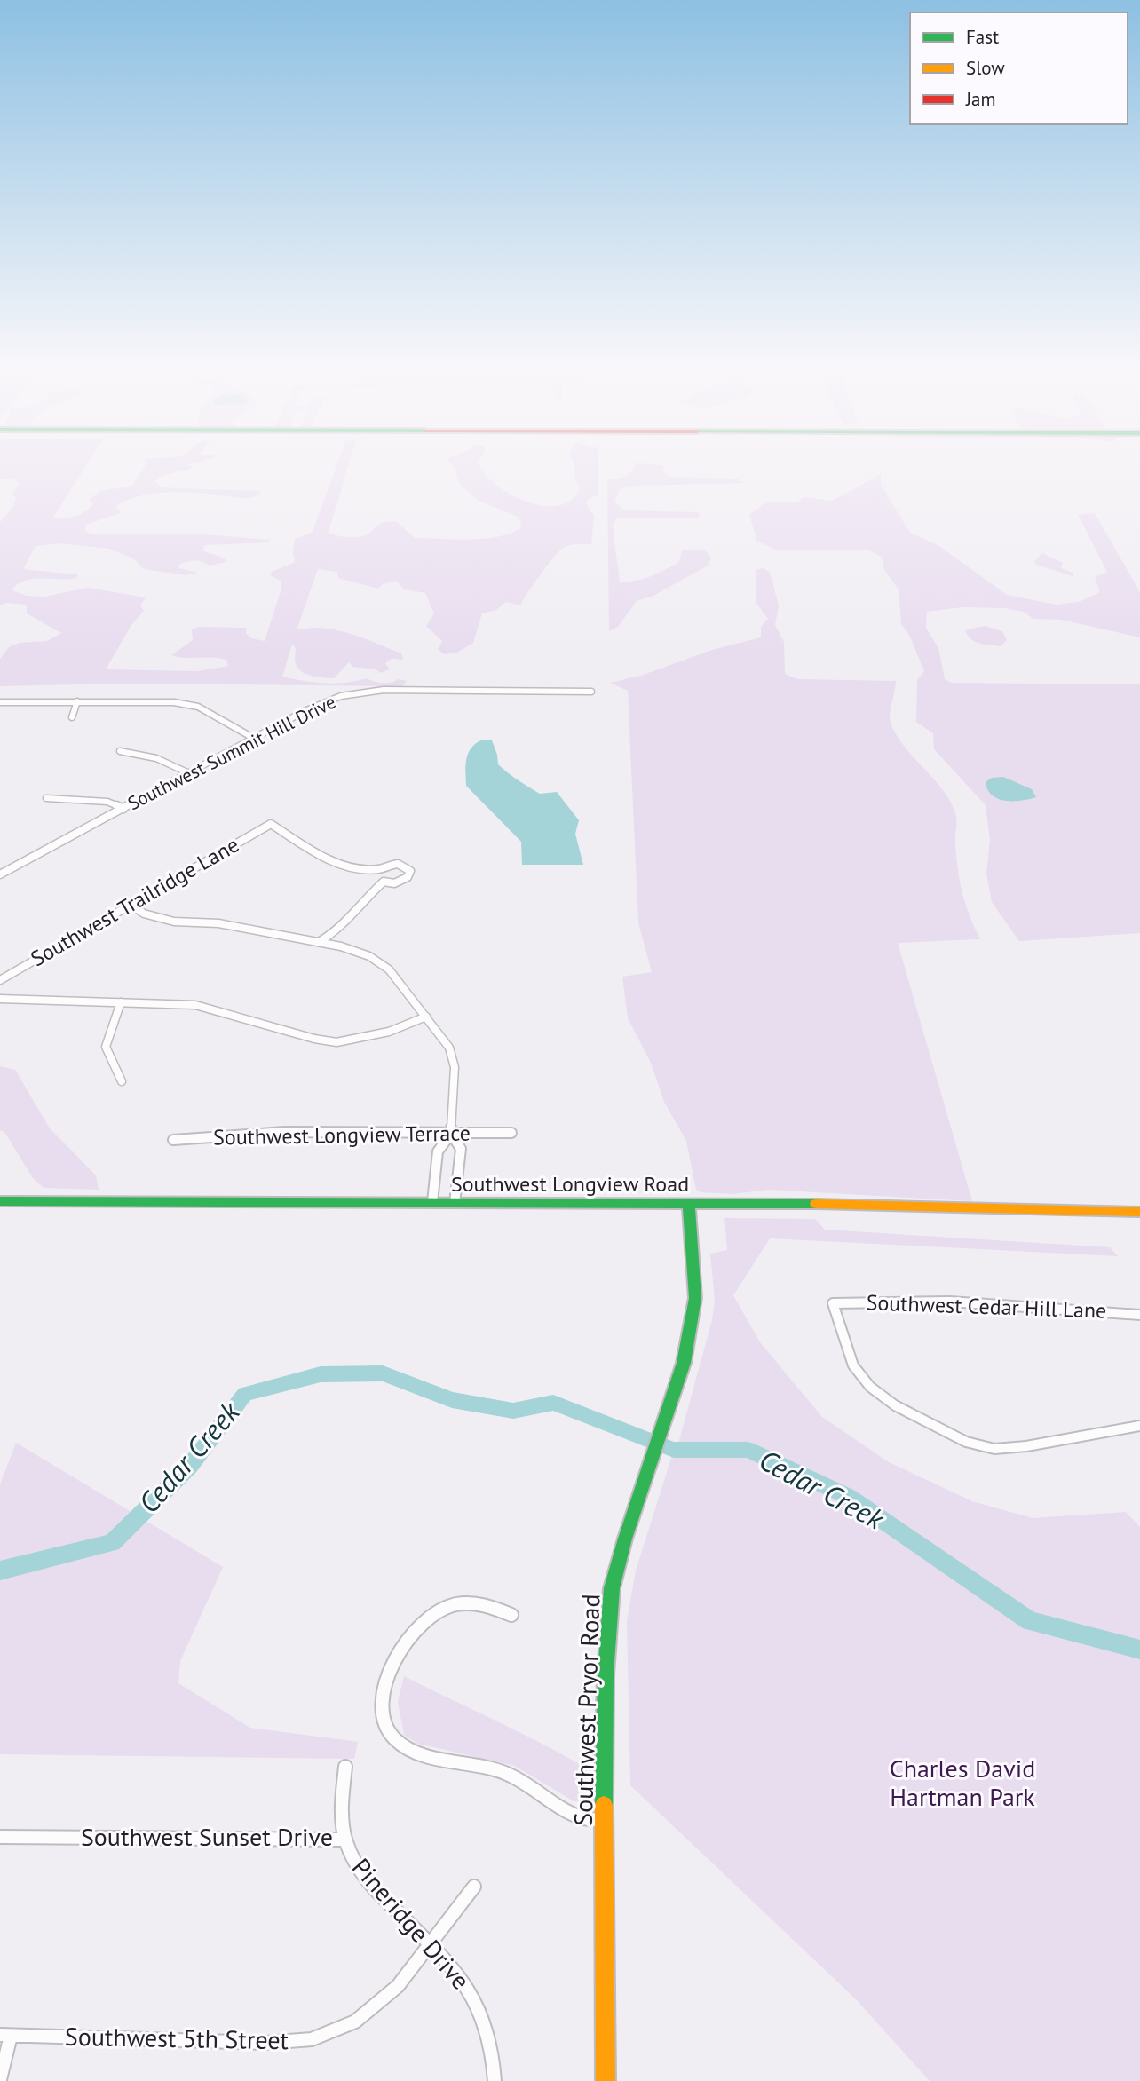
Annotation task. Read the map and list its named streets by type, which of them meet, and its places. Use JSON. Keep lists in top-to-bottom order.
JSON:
{
  "streets": {
    "main road": ["Southwest Longview Road", "Southwest Pryor Road"],
    "street": [
      "Southwest Summit Hill Drive",
      "Southwest Trailridge Lane",
      "Southwest Longview Terrace",
      "Southwest Cedar Hill Lane",
      "Southwest Sunset Drive",
      "Pineridge Drive",
      "Southwest 5th Street"
    ]
  },
  "crossings": [
    ["Southwest Longview Road", "Southwest Pryor Road"],
    ["Southwest Sunset Drive", "Pineridge Drive"],
    ["Pineridge Drive", "Southwest 5th Street"]
  ],
  "water": ["Cedar Creek"],
  "parks": ["Charles David Hartman Park"],
  "legend": ["Fast", "Slow", "Jam"]
}
